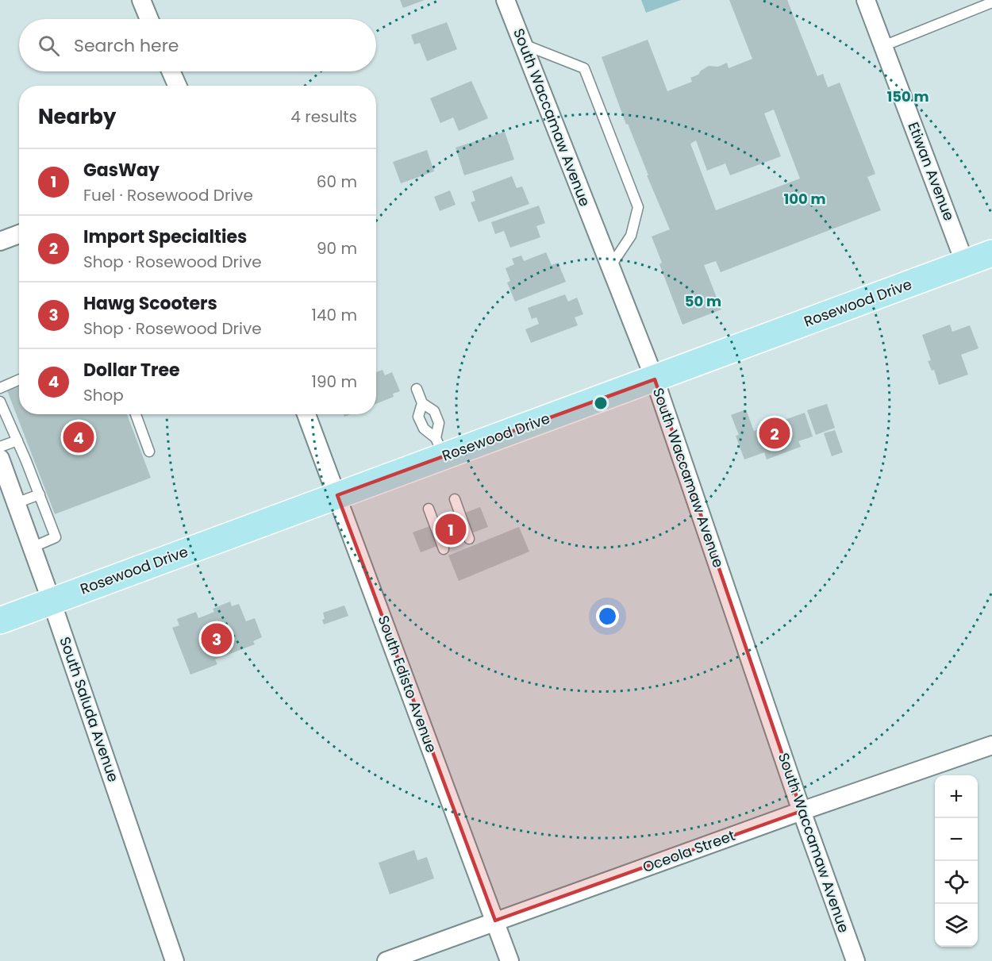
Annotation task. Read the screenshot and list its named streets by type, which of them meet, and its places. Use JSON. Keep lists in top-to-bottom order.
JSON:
{
  "streets": {
    "main road": ["Rosewood Drive"],
    "street": [
      "South Waccamaw Avenue",
      "Etiwan Avenue",
      "South Edisto Avenue",
      "South Saluda Avenue",
      "Oceola Street"
    ]
  },
  "crossings": [
    ["South Waccamaw Avenue", "Rosewood Drive"],
    ["South Waccamaw Avenue", "Oceola Street"],
    ["Etiwan Avenue", "Rosewood Drive"],
    ["Rosewood Drive", "South Edisto Avenue"],
    ["Rosewood Drive", "South Saluda Avenue"],
    ["South Edisto Avenue", "Oceola Street"]
  ],
  "page": {
    "search": "Search here",
    "heading": ["Nearby", "4 results"],
    "list": [
      {
        "mark": "1",
        "name": "GasWay",
        "note": "Fuel · Rosewood Drive",
        "value": "60 m"
      },
      {
        "mark": "2",
        "name": "Import Specialties",
        "note": "Shop · Rosewood Drive",
        "value": "90 m"
      },
      {
        "mark": "3",
        "name": "Hawg Scooters",
        "note": "Shop · Rosewood Drive",
        "value": "140 m"
      },
      {
        "mark": "4",
        "name": "Dollar Tree",
        "note": "Shop",
        "value": "190 m"
      }
    ],
    "pins": [
      "2",
      "4",
      "1",
      "3"
    ],
    "map_buttons": ["+", "−"]
  },
  "rings": ["150 m", "100 m", "50 m"]
}
